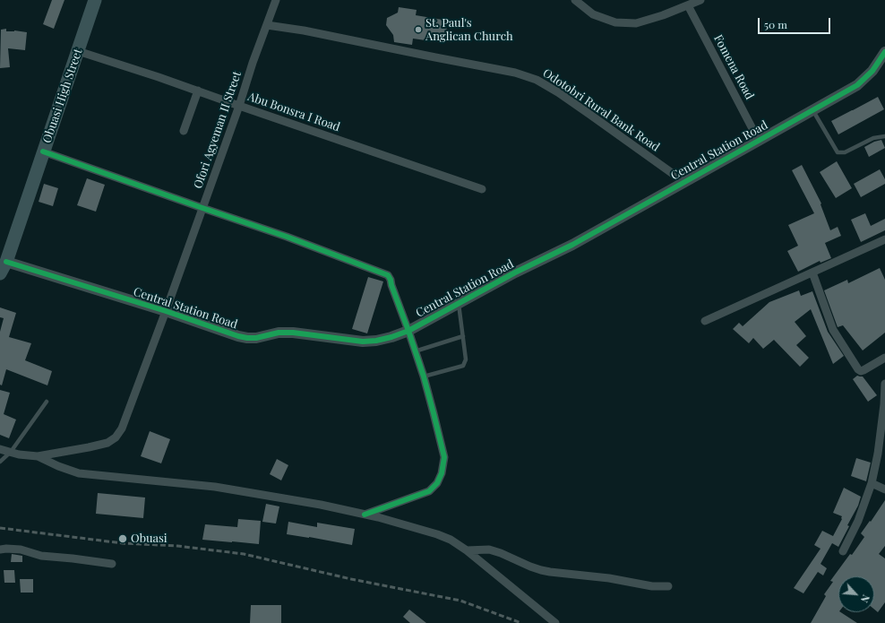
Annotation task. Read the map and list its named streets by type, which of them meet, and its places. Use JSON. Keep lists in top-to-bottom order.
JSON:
{
  "streets": {
    "main road": ["Obuasi High Street"],
    "street": [
      "Fomena Road",
      "Odotobri Rural Bank Road",
      "Abu Bonsra I Road",
      "Ofori Agyeman II Street",
      "Central Station Road"
    ]
  },
  "crossings": [
    ["Fomena Road", "Central Station Road"],
    ["Obuasi High Street", "Abu Bonsra I Road"],
    ["Obuasi High Street", "Central Station Road"],
    ["Odotobri Rural Bank Road", "Ofori Agyeman II Street"],
    ["Odotobri Rural Bank Road", "Central Station Road"],
    ["Abu Bonsra I Road", "Ofori Agyeman II Street"],
    ["Ofori Agyeman II Street", "Central Station Road"]
  ],
  "places": ["St. Paul's Anglican Church", "Obuasi"],
  "scale_bar": "50 m",
  "north": "bottom right"
}
